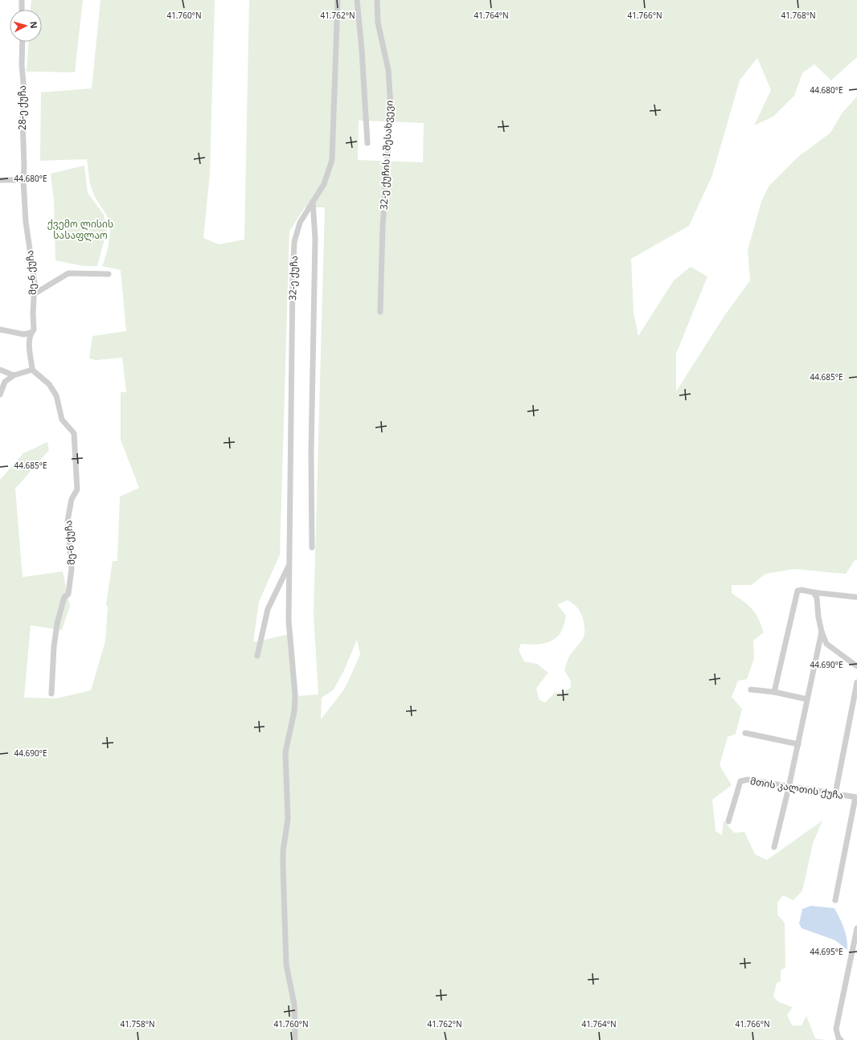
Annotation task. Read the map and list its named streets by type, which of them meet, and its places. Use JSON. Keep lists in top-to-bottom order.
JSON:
{
  "streets": {
    "street": [
      "28-ე ქუჩა",
      "32-ე ქუჩის I შესახვევი",
      "მე-6 ქუჩა",
      "32-ე ქუჩა",
      "მთის კალთის ქუჩა"
    ]
  },
  "crossings": [
    ["28-ე ქუჩა", "მე-6 ქუჩა"]
  ],
  "parks": ["ქვემო ლისის სასაფლაო"],
  "north": "right",
  "coordinates": [
    "41.760°N",
    "41.762°N",
    "41.764°N",
    "41.766°N",
    "41.768°N",
    "44.680°E",
    "44.685°E",
    "44.690°E",
    "44.695°E",
    "41.758°N"
  ]
}
